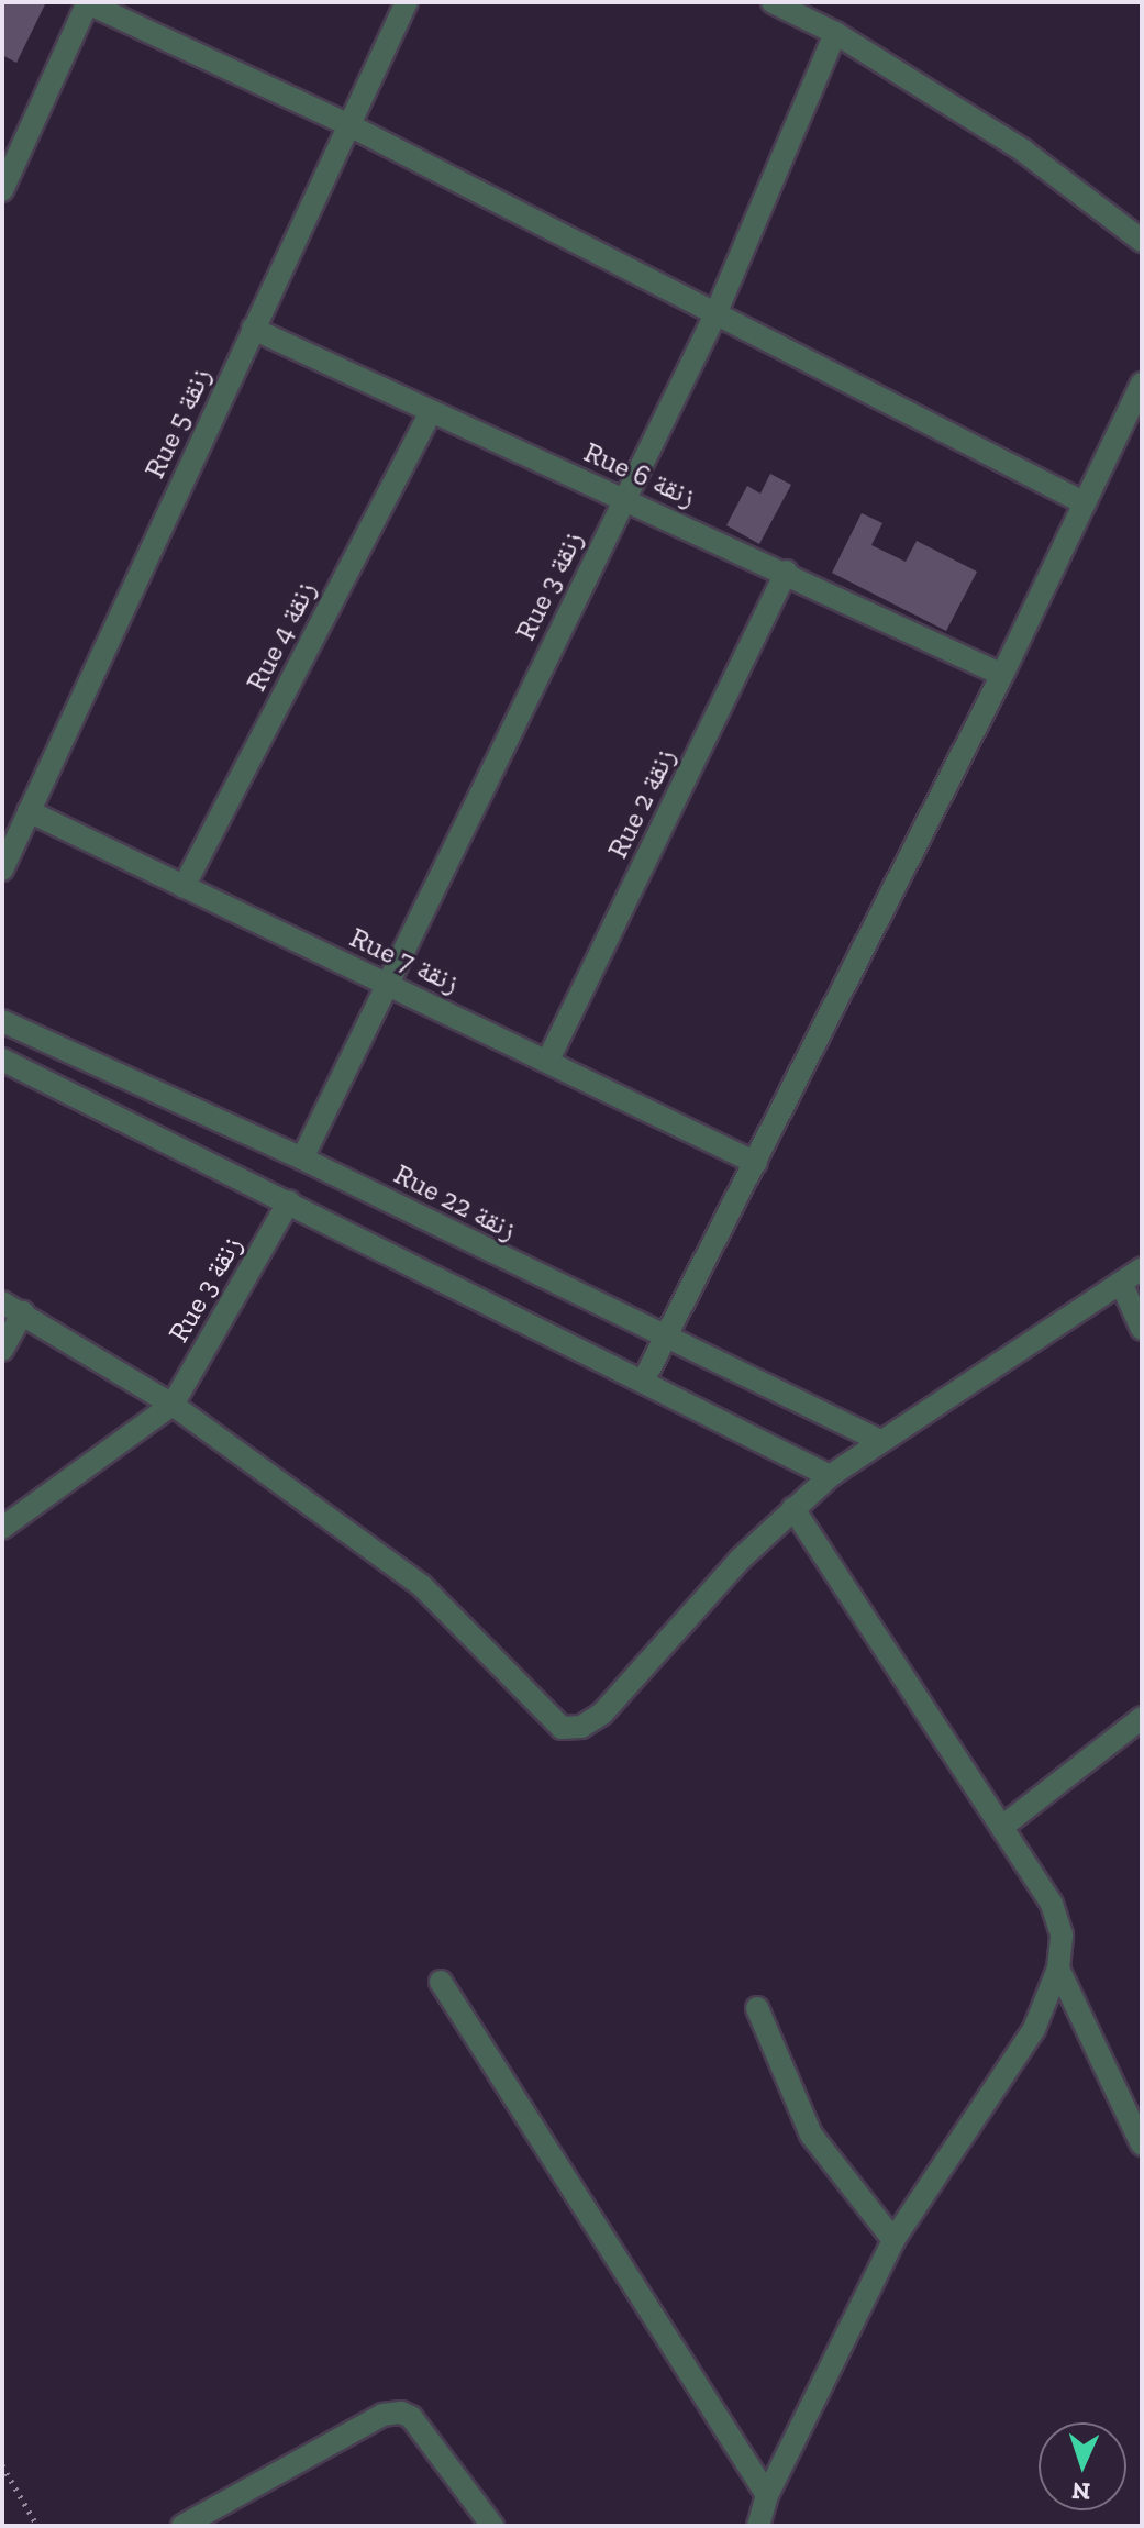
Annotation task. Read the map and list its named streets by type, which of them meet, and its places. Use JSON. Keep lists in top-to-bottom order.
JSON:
{
  "streets": {
    "street": [
      "Rue 5 زنقة",
      "Rue 6 زنقة",
      "Rue 3 زنقة",
      "Rue 4 زنقة",
      "Rue 2 زنقة",
      "Rue 7 زنقة",
      "Rue 22 زنقة"
    ]
  },
  "crossings": [
    ["Rue 5 زنقة", "Rue 6 زنقة"],
    ["Rue 5 زنقة", "Rue 7 زنقة"],
    ["Rue 6 زنقة", "Rue 3 زنقة"],
    ["Rue 6 زنقة", "Rue 4 زنقة"],
    ["Rue 6 زنقة", "Rue 2 زنقة"],
    ["Rue 3 زنقة", "Rue 7 زنقة"],
    ["Rue 3 زنقة", "Rue 22 زنقة"],
    ["Rue 4 زنقة", "Rue 7 زنقة"],
    ["Rue 2 زنقة", "Rue 7 زنقة"]
  ],
  "north": "bottom"
}
